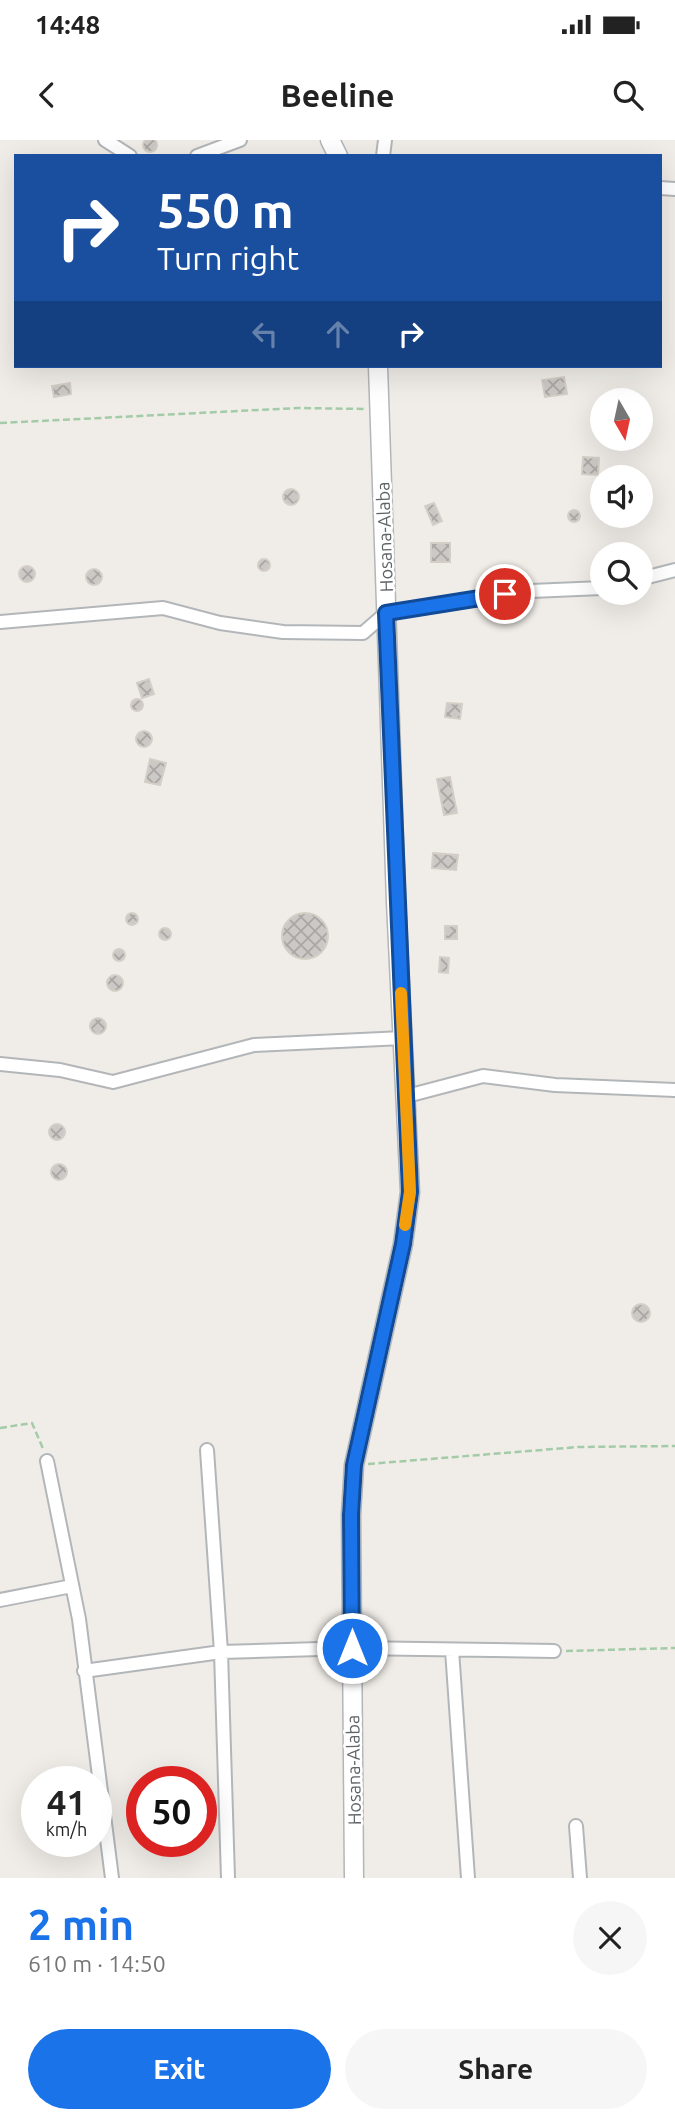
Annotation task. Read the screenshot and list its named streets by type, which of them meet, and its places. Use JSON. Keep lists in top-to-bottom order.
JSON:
{
  "streets": {
    "main road": ["Hosana-Alaba"]
  },
  "north": "bottom",
  "page": {
    "status": "14:48",
    "header": "Beeline",
    "turn": ["550 m", "Turn right"],
    "speed": "41 km/h",
    "limit": "50",
    "heading": ["2 min", "610 m · 14:50"],
    "buttons": ["Exit", "Share"]
  }
}
